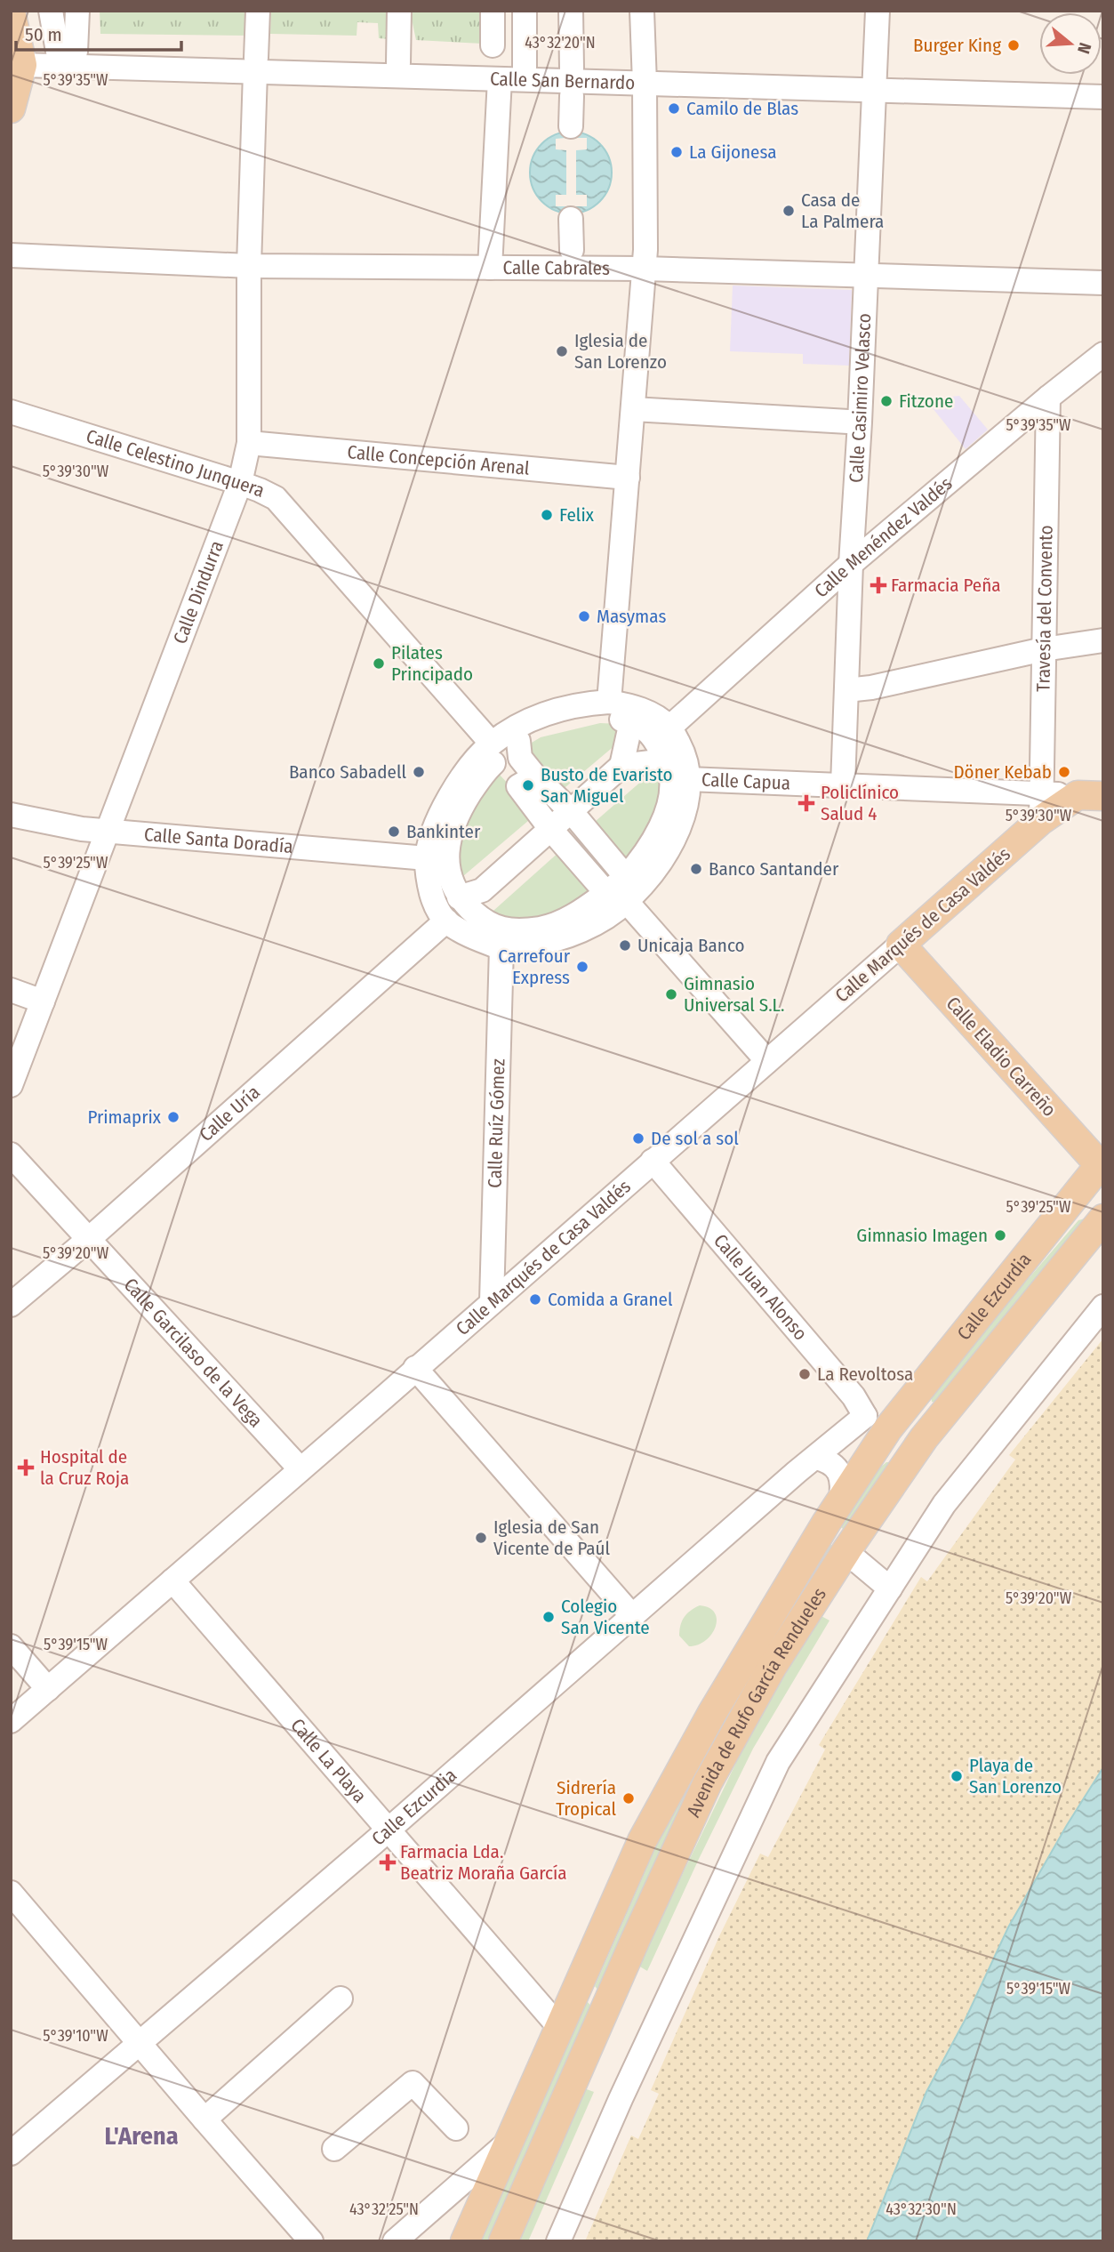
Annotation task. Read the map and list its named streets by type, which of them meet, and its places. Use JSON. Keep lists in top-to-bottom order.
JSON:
{
  "streets": {
    "main road": [
      "Calle Marqués de Casa Valdés",
      "Calle Eladio Carreño",
      "Calle Ezcurdia",
      "Avenida de Rufo García Rendueles"
    ],
    "street": [
      "Calle San Bernardo",
      "Calle Cabrales",
      "Calle Casimiro Velasco",
      "Calle Concepción Arenal",
      "Calle Celestino Junquera",
      "Calle Menéndez Valdés",
      "Calle Dindurra",
      "Travesía del Convento",
      "Calle Capua",
      "Calle Santa Doradía",
      "Calle Uría",
      "Calle Ruíz Gómez",
      "Calle Juan Alonso",
      "Calle Garcilaso de la Vega",
      "Calle La Playa"
    ]
  },
  "crossings": [
    ["Calle San Bernardo", "Calle Casimiro Velasco"],
    ["Calle San Bernardo", "Calle Dindurra"],
    ["Calle Cabrales", "Calle Casimiro Velasco"],
    ["Calle Cabrales", "Calle Dindurra"],
    ["Calle Casimiro Velasco", "Calle Menéndez Valdés"],
    ["Calle Casimiro Velasco", "Calle Capua"],
    ["Calle Concepción Arenal", "Calle Dindurra"],
    ["Calle Celestino Junquera", "Calle Dindurra"],
    ["Calle Menéndez Valdés", "Travesía del Convento"],
    ["Calle Dindurra", "Calle Santa Doradía"],
    ["Travesía del Convento", "Calle Capua"],
    ["Travesía del Convento", "Calle Marqués de Casa Valdés"],
    ["Calle Capua", "Calle Marqués de Casa Valdés"],
    ["Calle Marqués de Casa Valdés", "Calle Eladio Carreño"],
    ["Calle Marqués de Casa Valdés", "Calle Ruíz Gómez"],
    ["Calle Marqués de Casa Valdés", "Calle Juan Alonso"],
    ["Calle Marqués de Casa Valdés", "Calle Garcilaso de la Vega"],
    ["Calle Marqués de Casa Valdés", "Calle La Playa"],
    ["Calle Eladio Carreño", "Calle Ezcurdia"],
    ["Calle Uría", "Calle Garcilaso de la Vega"],
    ["Calle Juan Alonso", "Calle Ezcurdia"],
    ["Calle Juan Alonso", "Avenida de Rufo García Rendueles"],
    ["Calle Ezcurdia", "Avenida de Rufo García Rendueles"],
    ["Calle Ezcurdia", "Calle La Playa"],
    ["Avenida de Rufo García Rendueles", "Calle La Playa"]
  ],
  "districts": ["L'Arena"],
  "places": {
    "other": [
      "Burger King",
      "Camilo de Blas",
      "La Gijonesa",
      "Casa de La Palmera",
      "Iglesia de San Lorenzo",
      "Fitzone",
      "Felix",
      "Masymas",
      "Pilates Principado",
      "Banco Sabadell",
      "Döner Kebab",
      "Busto de Evaristo San Miguel",
      "Bankinter",
      "Banco Santander",
      "Unicaja Banco",
      "Carrefour Express",
      "Gimnasio Universal S.L.",
      "Primaprix",
      "De sol a sol",
      "Gimnasio Imagen",
      "Comida a Granel",
      "La Revoltosa",
      "Iglesia de San Vicente de Paúl",
      "Colegio San Vicente",
      "Playa de San Lorenzo",
      "Sidrería Tropical"
    ],
    "health": [
      "Farmacia Peña",
      "Policlínico Salud 4",
      "Hospital de la Cruz Roja",
      "Farmacia Lda. Beatriz Moraña García"
    ]
  },
  "scale_bar": "50 m",
  "north": "right",
  "coordinates": [
    "43°32'20\"N",
    "5°39'35\"W",
    "5°39'30\"W",
    "5°39'25\"W",
    "5°39'20\"W",
    "5°39'15\"W",
    "5°39'10\"W",
    "43°32'25\"N",
    "43°32'30\"N"
  ]
}
